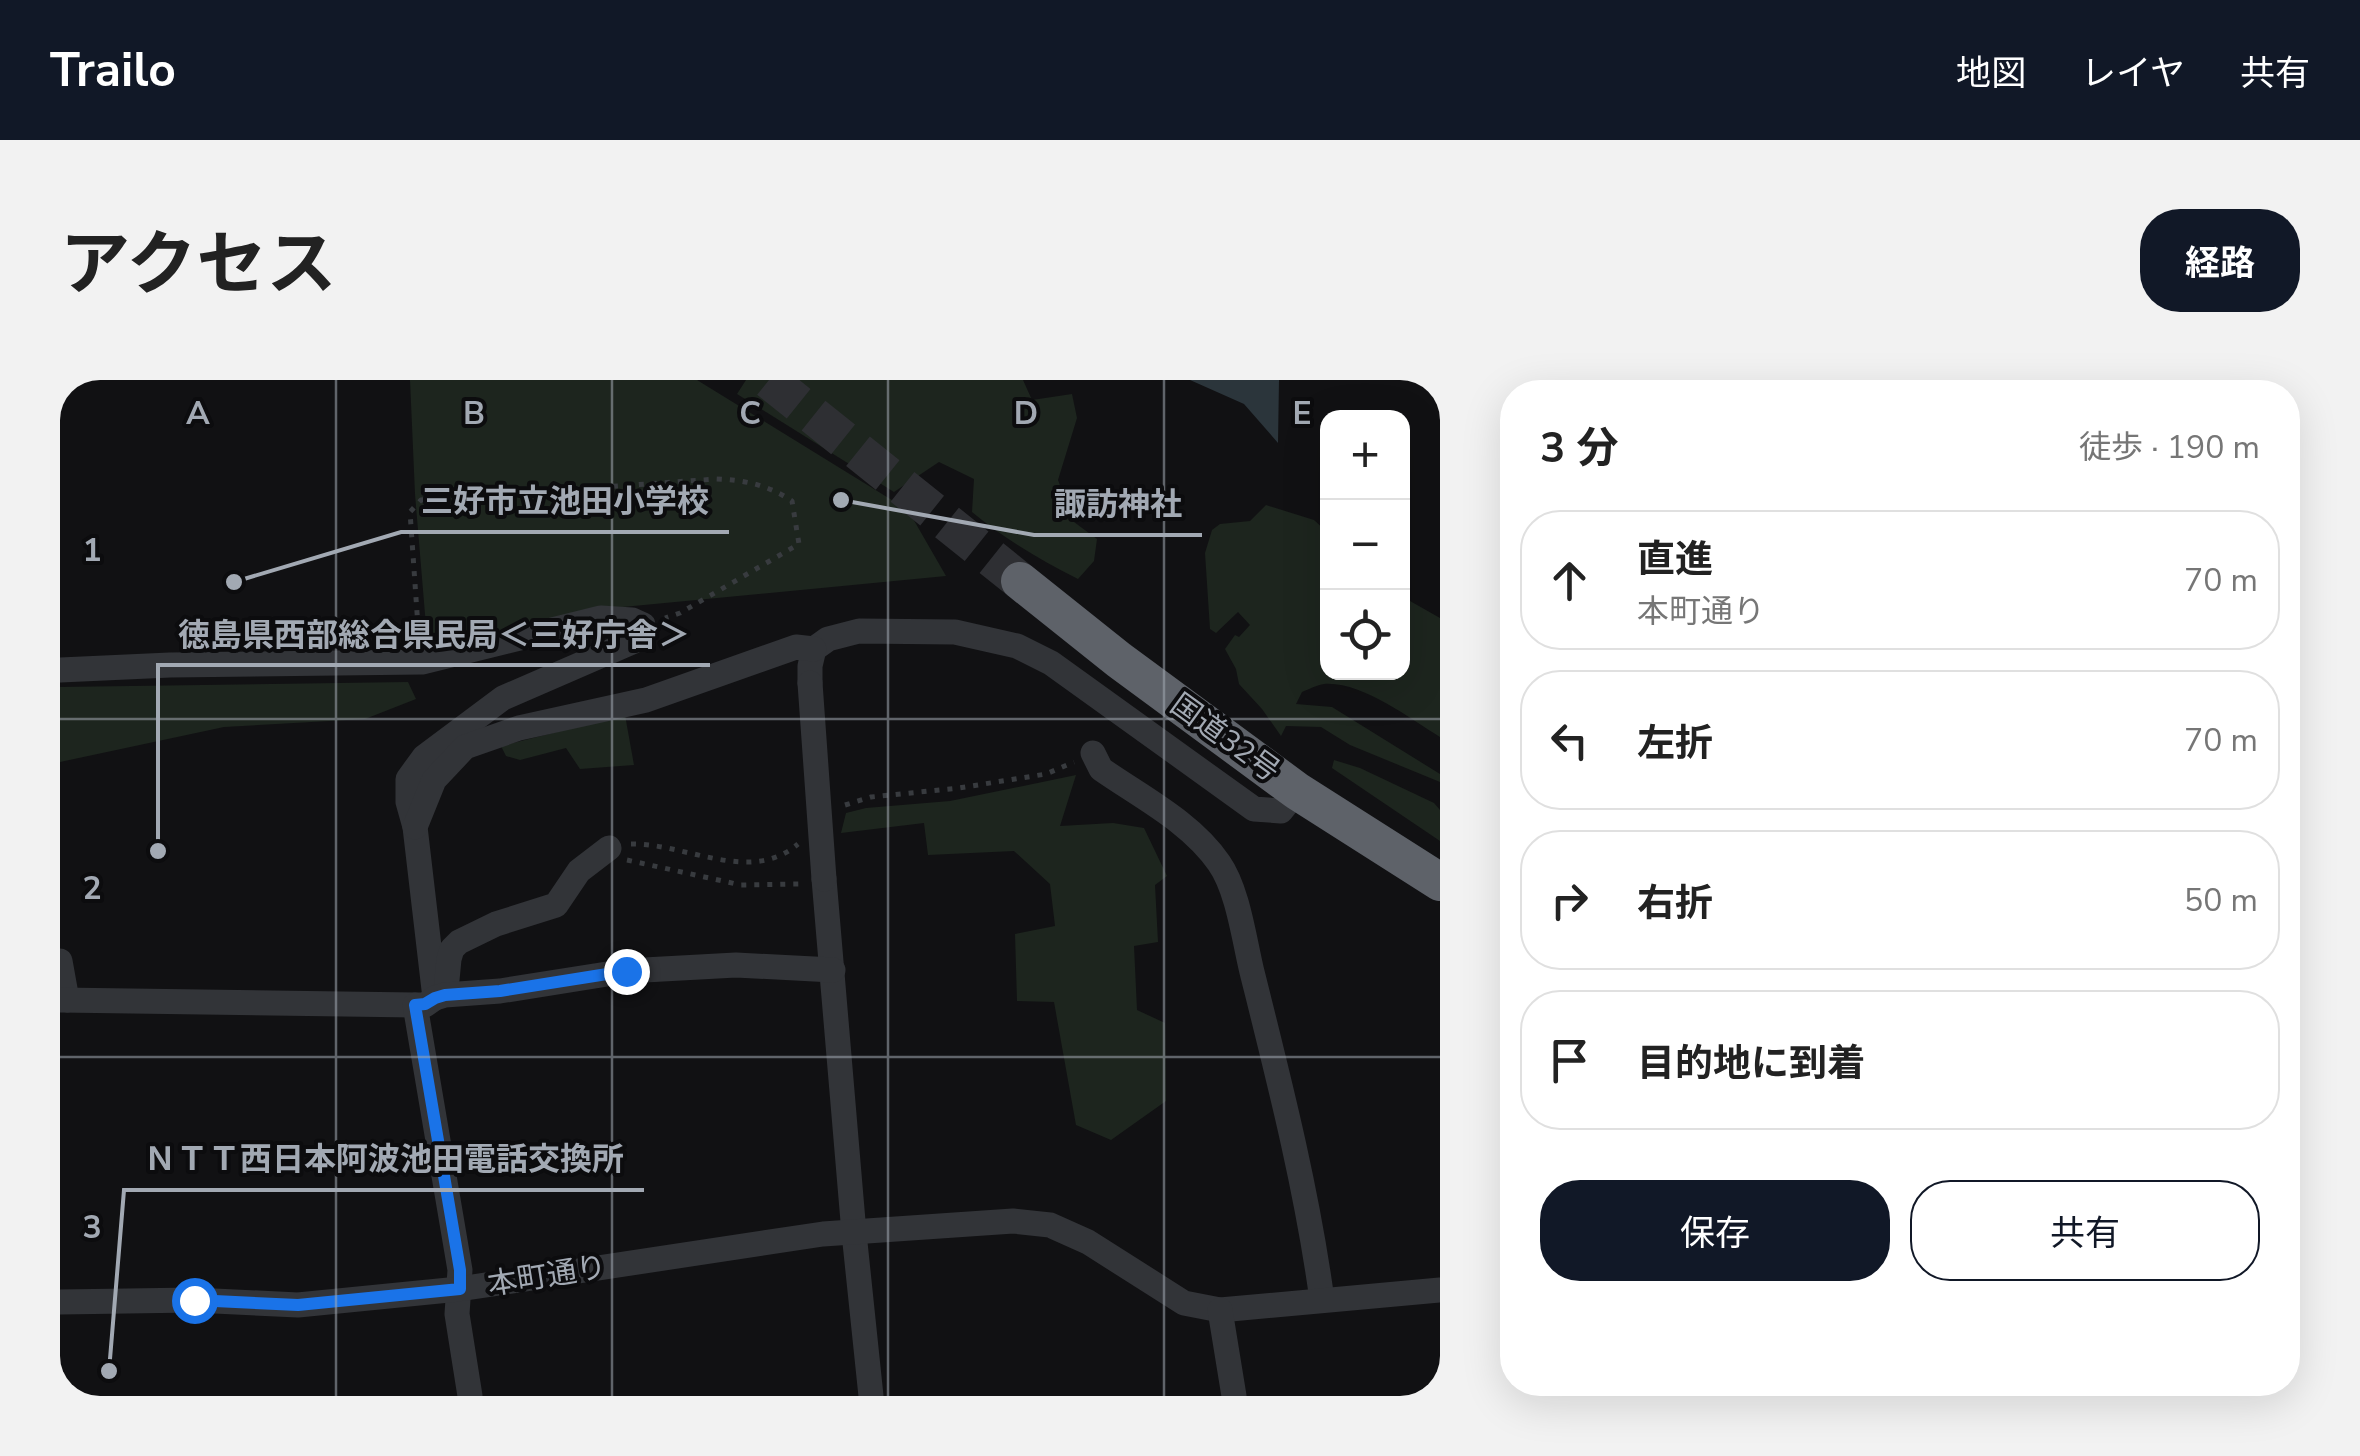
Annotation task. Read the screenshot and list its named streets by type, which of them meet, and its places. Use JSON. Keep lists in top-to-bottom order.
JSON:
{
  "streets": {
    "highway": ["国道32号"],
    "street": ["本町通り"]
  },
  "places": [
    "諏訪神社",
    "三好市立池田小学校",
    "徳島県西部総合県民局＜三好庁舎＞",
    "ＮＴＴ西日本阿波池田電話交換所"
  ],
  "page": {
    "header": "Trailo",
    "nav": ["地図", "レイヤ", "共有"],
    "title": "アクセス",
    "buttons": [
      "経路",
      ["保存", "共有"]
    ],
    "heading": ["3 分", "徒歩 · 190 m"],
    "map_buttons": ["+", "−"],
    "list": [
      ["直進", "本町通り", "70 m"],
      ["左折", "70 m"],
      ["右折", "50 m"],
      "目的地に到着"
    ]
  },
  "grid": {
    "columns": [
      "A",
      "B",
      "C",
      "D",
      "E"
    ],
    "rows": ["1", "2", "3"]
  }
}
